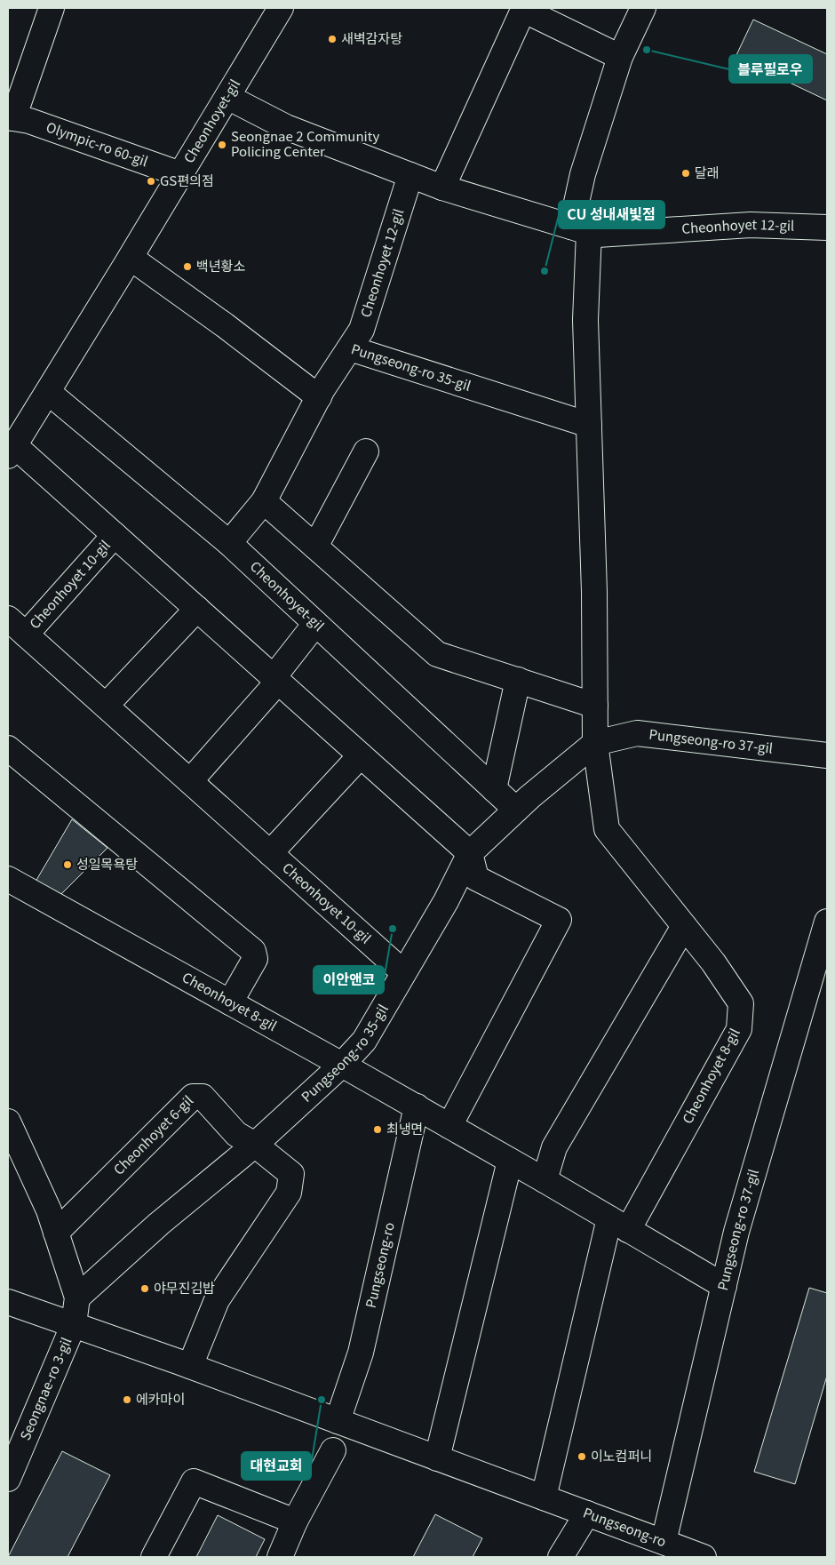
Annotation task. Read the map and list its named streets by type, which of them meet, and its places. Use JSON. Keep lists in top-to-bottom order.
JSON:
{
  "streets": {
    "street": [
      "Cheonhoyet-gil",
      "Olympic-ro 60-gil",
      "Cheonhoyet 12-gil",
      "Pungseong-ro 35-gil",
      "Cheonhoyet 10-gil",
      "Pungseong-ro 37-gil",
      "Cheonhoyet 8-gil",
      "Cheonhoyet 6-gil",
      "Pungseong-ro",
      "Seongnae-ro 3-gil"
    ]
  },
  "crossings": [
    ["Cheonhoyet-gil", "Olympic-ro 60-gil"],
    ["Cheonhoyet-gil", "Cheonhoyet 12-gil"],
    ["Cheonhoyet-gil", "Pungseong-ro 35-gil"],
    ["Cheonhoyet-gil", "Cheonhoyet 10-gil"],
    ["Cheonhoyet 12-gil", "Pungseong-ro 35-gil"],
    ["Pungseong-ro 35-gil", "Cheonhoyet 10-gil"],
    ["Pungseong-ro 35-gil", "Pungseong-ro 37-gil"],
    ["Pungseong-ro 35-gil", "Cheonhoyet 8-gil"],
    ["Pungseong-ro 35-gil", "Cheonhoyet 6-gil"],
    ["Pungseong-ro 37-gil", "Cheonhoyet 8-gil"],
    ["Pungseong-ro 37-gil", "Pungseong-ro"],
    ["Cheonhoyet 8-gil", "Pungseong-ro"],
    ["Pungseong-ro", "Seongnae-ro 3-gil"]
  ],
  "places": [
    "새벽감자탕",
    "블루필로우",
    "Seongnae 2 Community Policing Center",
    "달래",
    "GS편의점",
    "백년황소",
    "CU 성내새빛점",
    "성일목욕탕",
    "이안앤코",
    "최냉면",
    "야무진김밥",
    "에카마이",
    "대현교회",
    "이노컴퍼니"
  ]
}
